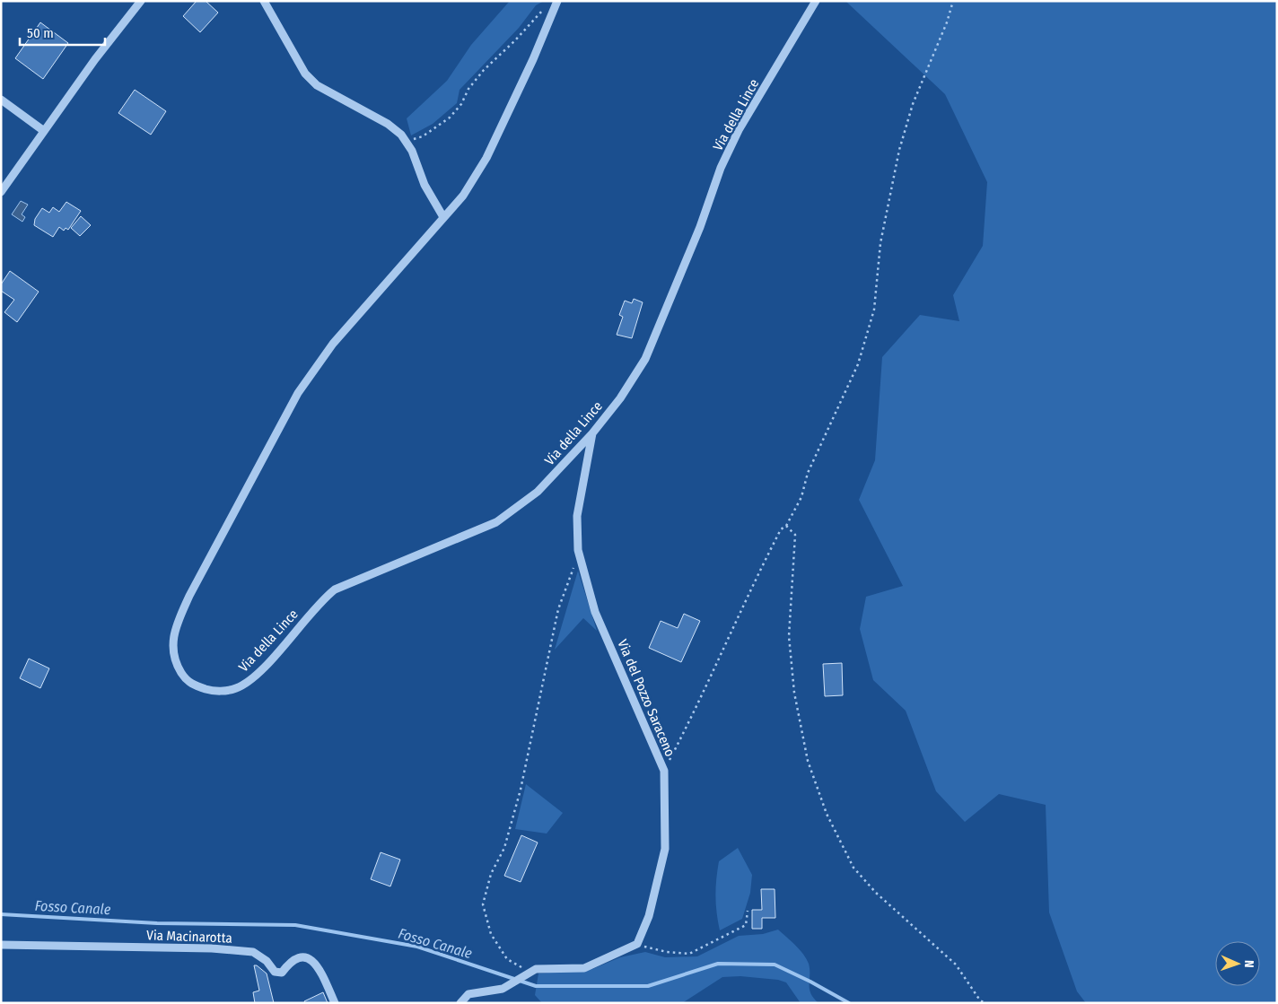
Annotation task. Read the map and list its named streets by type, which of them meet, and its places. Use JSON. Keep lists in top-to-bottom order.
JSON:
{
  "streets": {
    "street": ["Via della Lince", "Via del Pozzo Saraceno", "Via Macinarotta"]
  },
  "crossings": [
    ["Via della Lince", "Via del Pozzo Saraceno"]
  ],
  "water": ["Fosso Canale"],
  "scale_bar": "50 m",
  "north": "right"
}
